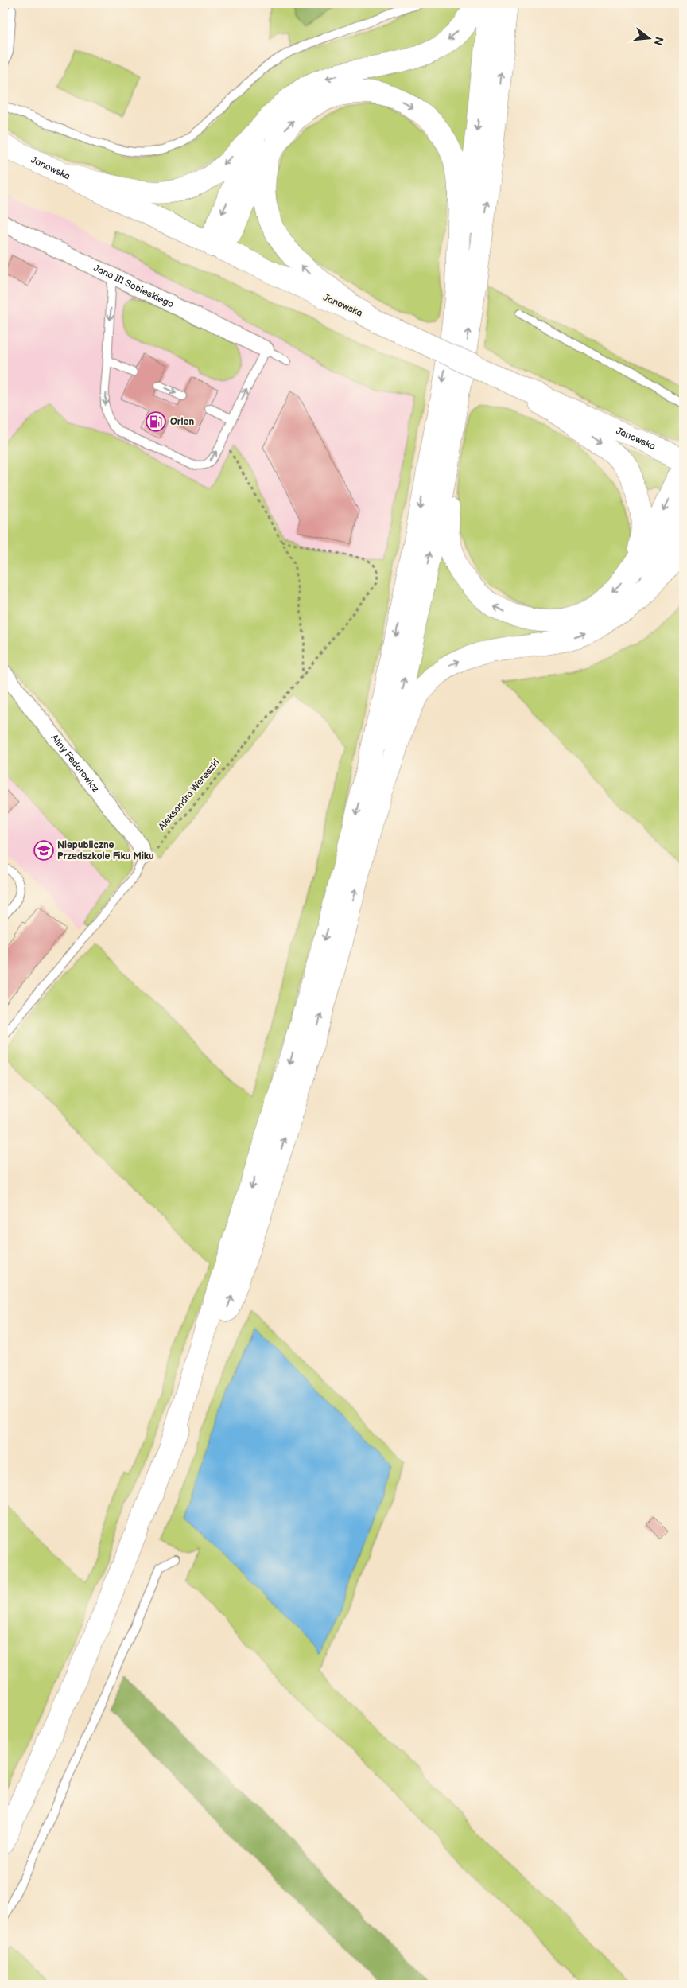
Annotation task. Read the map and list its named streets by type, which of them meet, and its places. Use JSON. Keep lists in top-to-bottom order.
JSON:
{
  "streets": {
    "main road": ["Janowska"],
    "street": ["Jana III Sobieskiego", "Aliny Fedorowicz"],
    "path": ["Aleksandra Wereszki"]
  },
  "crossings": [
    ["Aliny Fedorowicz", "Aleksandra Wereszki"]
  ],
  "places": {
    "fuel station": ["Orlen"],
    "school or university": ["Niepubliczne Przedszkole Fiku Miku"]
  },
  "north": "right"
}
